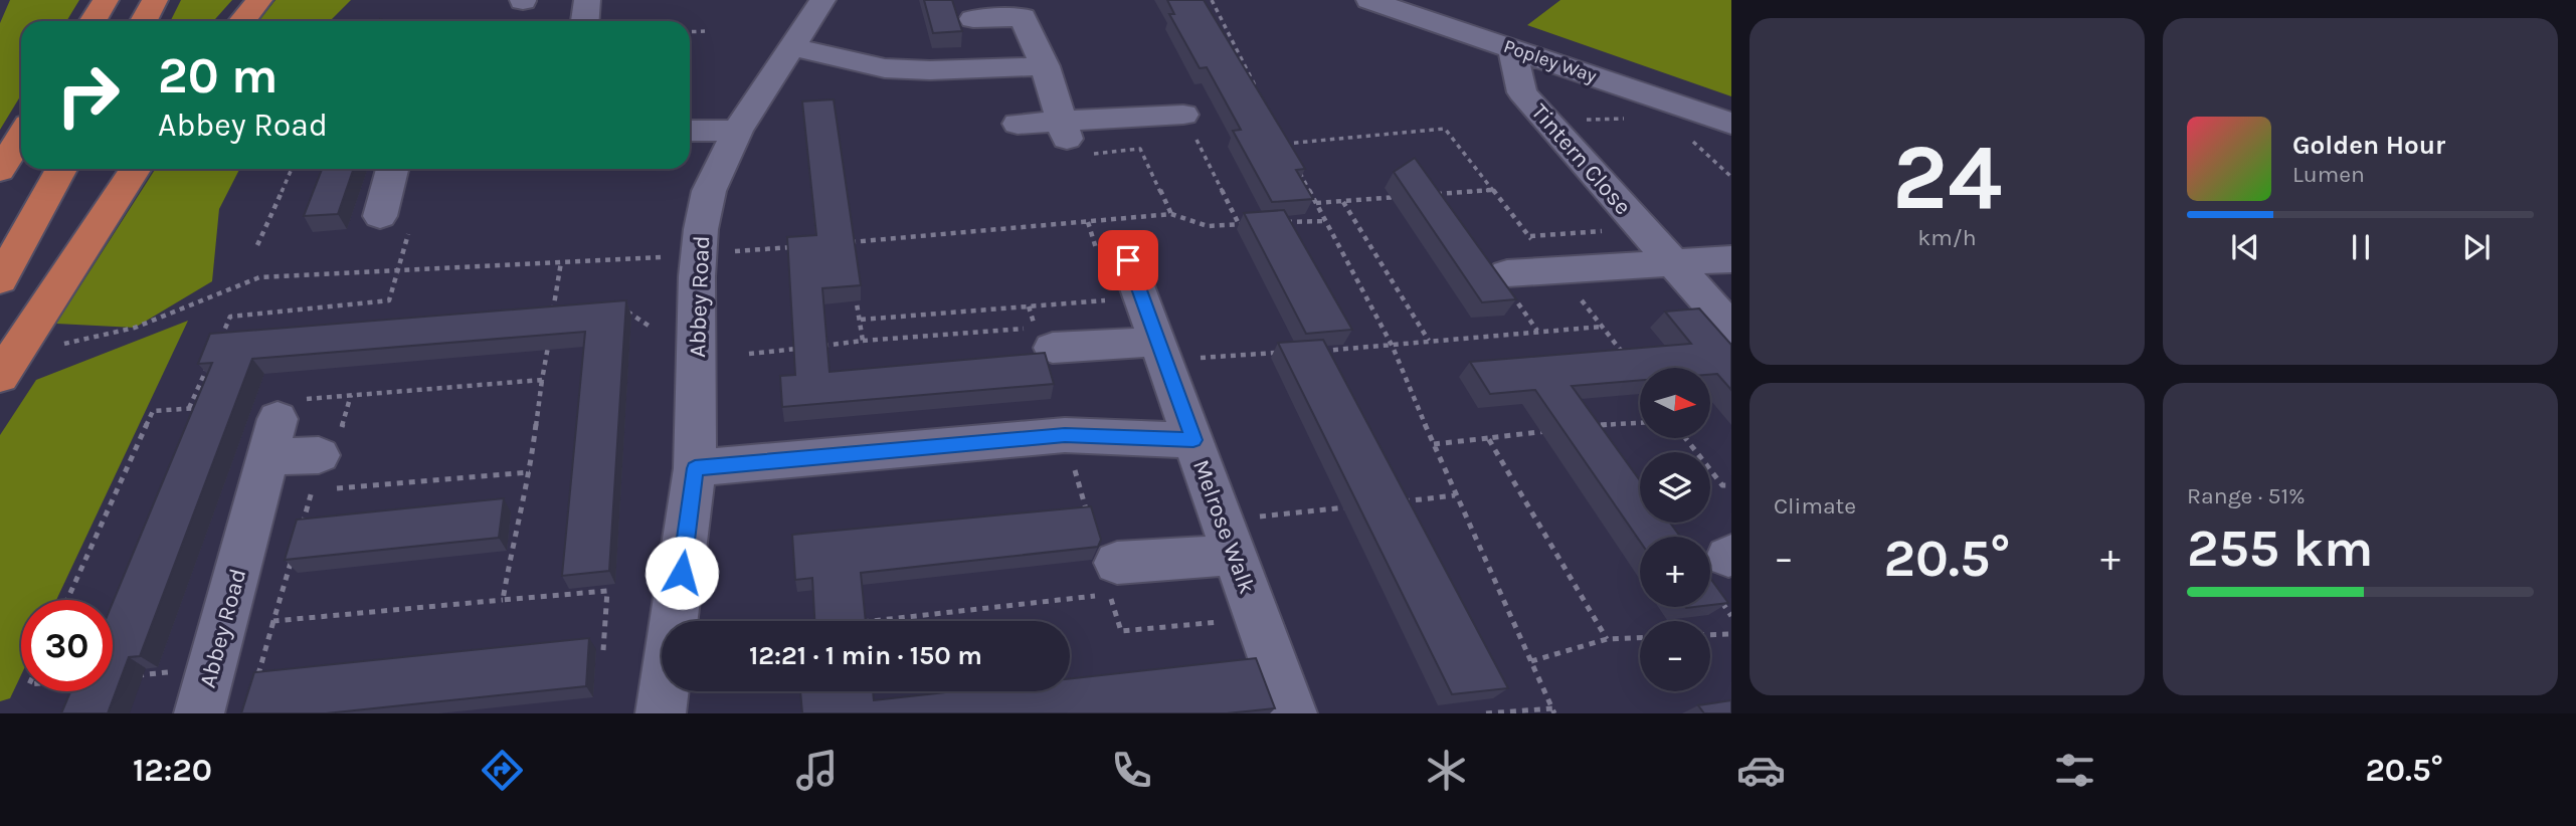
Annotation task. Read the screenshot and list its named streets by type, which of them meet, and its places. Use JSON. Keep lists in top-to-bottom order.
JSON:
{
  "streets": {
    "street": [
      "Popley Way",
      "Tintern Close",
      "Abbey Road",
      "Melrose Walk"
    ]
  },
  "crossings": [
    ["Popley Way", "Tintern Close"]
  ],
  "north": "right",
  "page": {
    "tile": [
      ["24", "km/h"],
      "Climate",
      ["Range · 51%", "255 km"]
    ],
    "turn": ["20 m", "Abbey Road"],
    "song": ["Golden Hour", "Lumen"],
    "map_buttons": ["+", "−"],
    "heat": ["−", "20.5°", "+"],
    "limit": "30",
    "trip": "12:21 · 1 min · 150 m",
    "tabs": ["12:20", "20.5°"]
  }
}
